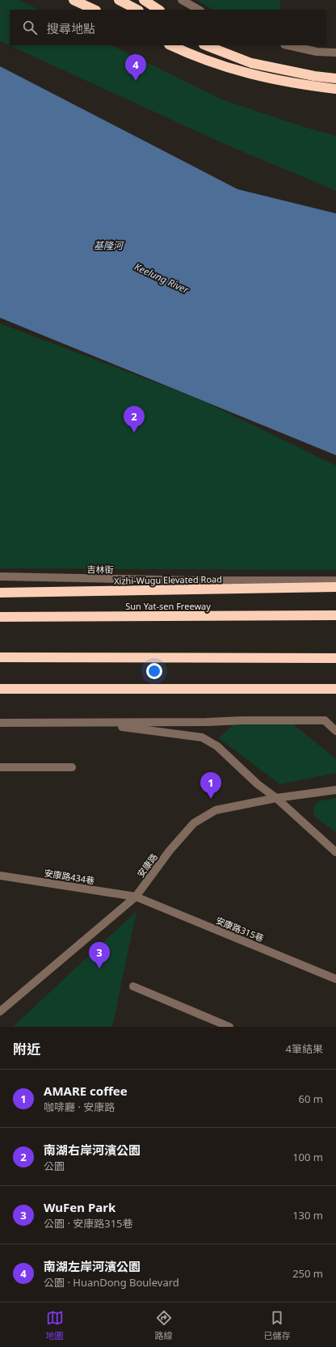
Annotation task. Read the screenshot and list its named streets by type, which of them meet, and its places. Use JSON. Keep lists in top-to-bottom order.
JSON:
{
  "streets": {
    "highway": ["Xizhi-Wugu Elevated Road", "Sun Yat-sen Freeway"],
    "street": [
      "吉林街",
      "安康路",
      "安康路434巷",
      "安康路315巷"
    ]
  },
  "crossings": [
    ["安康路", "安康路434巷"],
    ["安康路", "安康路315巷"],
    ["安康路434巷", "安康路315巷"]
  ],
  "water": ["基隆河", "Keelung River"],
  "page": {
    "search": "搜尋地點",
    "pins": [
      "4",
      "2",
      "1",
      "3"
    ],
    "heading": ["附近", "4筆結果"],
    "list": [
      {
        "mark": "1",
        "name": "AMARE coffee",
        "note": "咖啡廳 · 安康路",
        "value": "60 m"
      },
      {
        "mark": "2",
        "name": "南湖右岸河濱公園",
        "note": "公園",
        "value": "100 m"
      },
      {
        "mark": "3",
        "name": "WuFen Park",
        "note": "公園 · 安康路315巷",
        "value": "130 m"
      },
      {
        "mark": "4",
        "name": "南湖左岸河濱公園",
        "note": "公園 · HuanDong Boulevard",
        "value": "250 m"
      }
    ],
    "nav": ["地圖", "路線", "已儲存"]
  }
}
